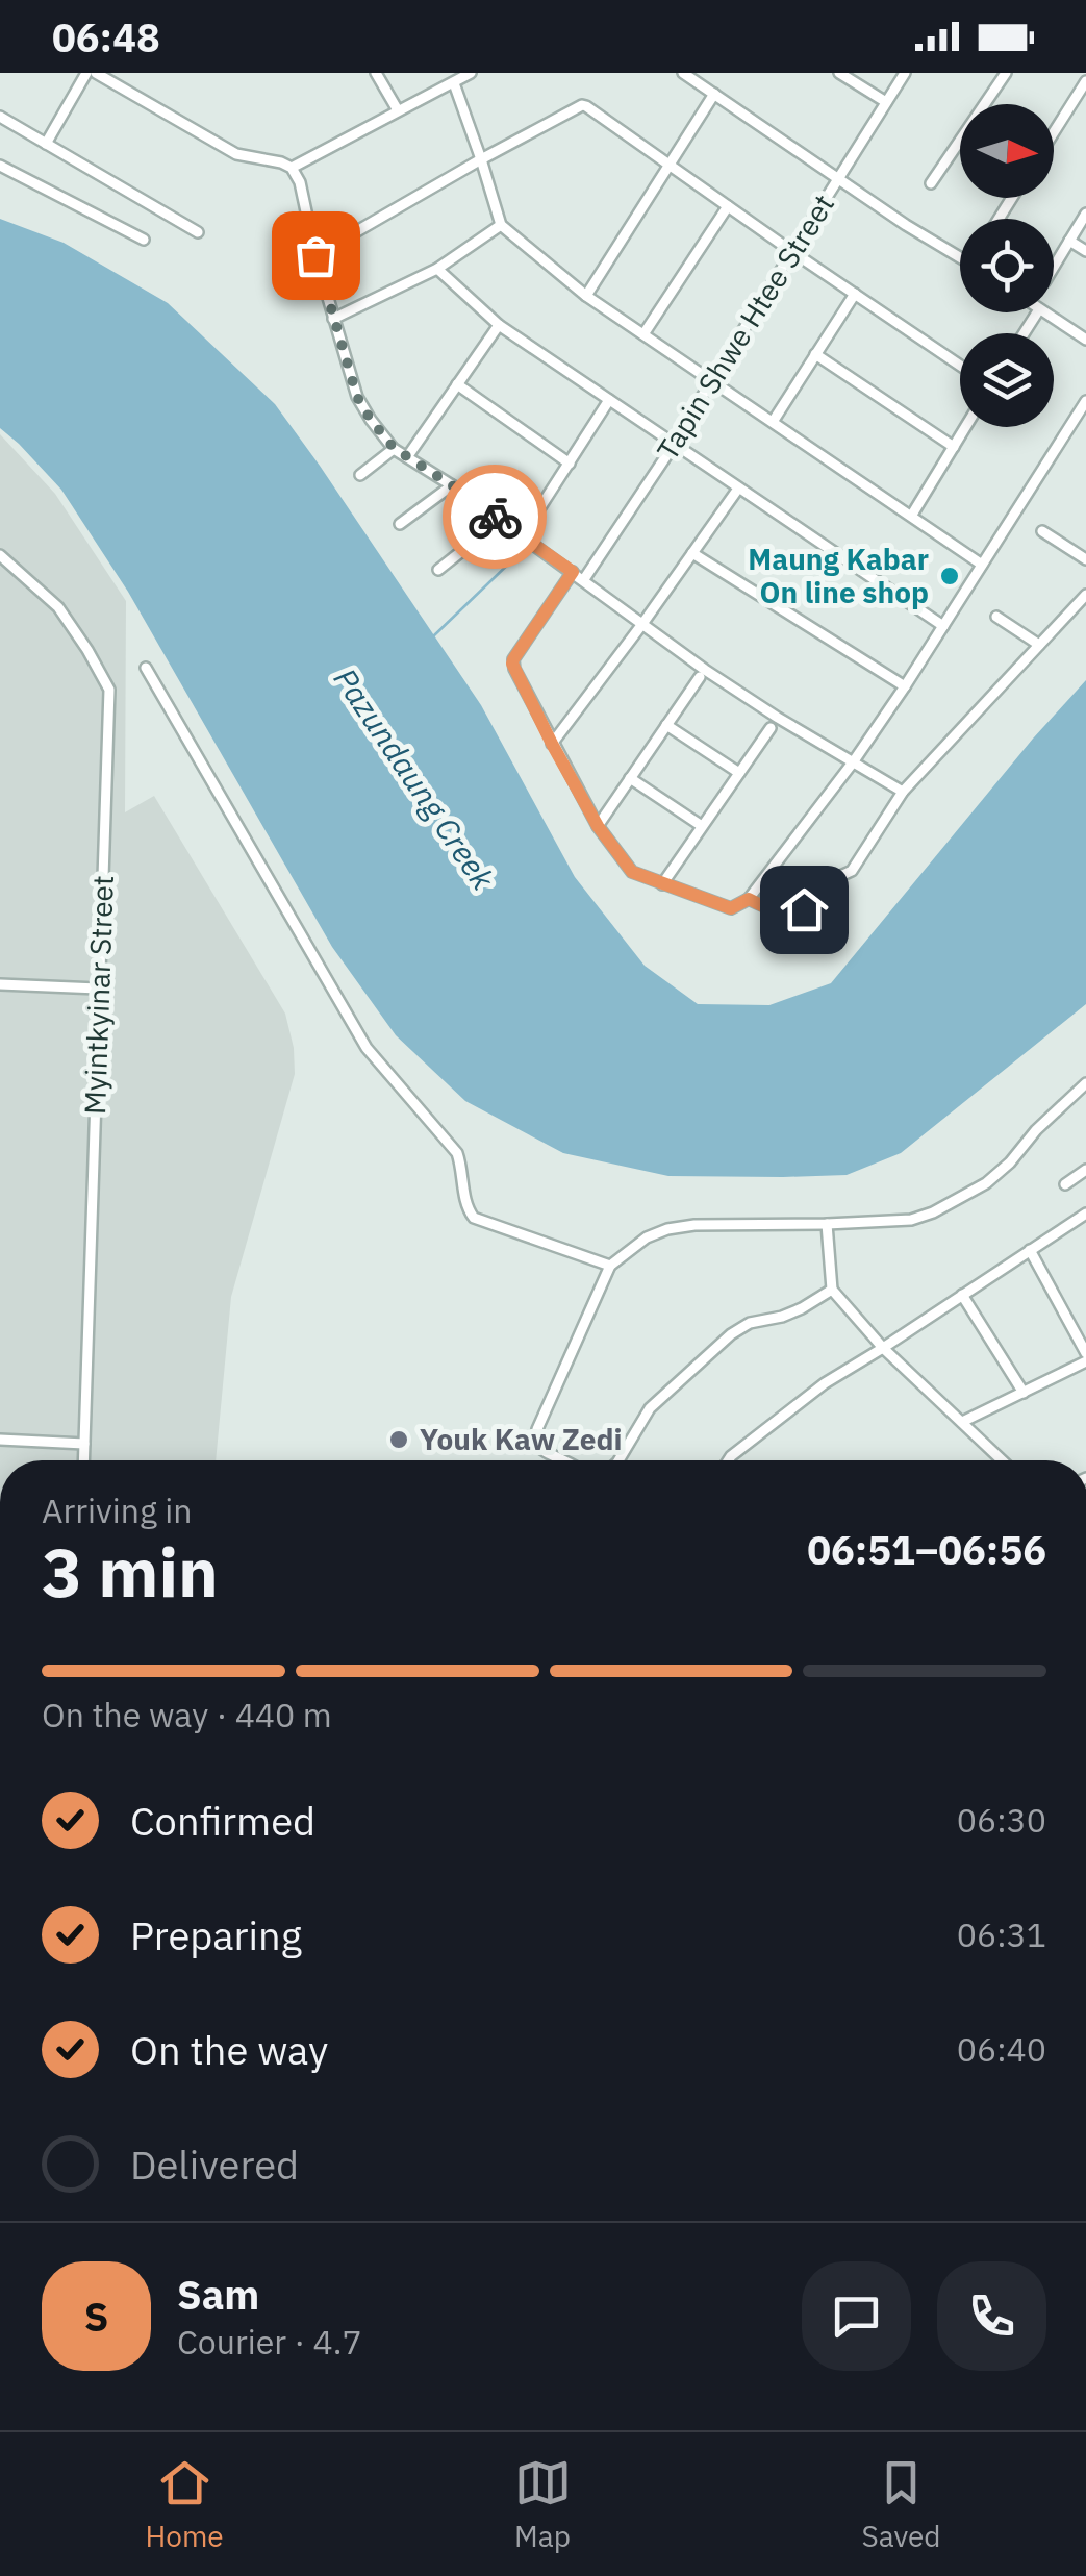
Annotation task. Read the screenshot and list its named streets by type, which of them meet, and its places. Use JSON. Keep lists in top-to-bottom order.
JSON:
{
  "streets": {
    "street": ["Tapin Shwe Htee Street", "Myintkyinar Street"]
  },
  "water": ["Pazundaung Creek"],
  "places": ["Maung Kabar On line shop", "Youk Kaw Zedi"],
  "north": "right",
  "page": {
    "status": "06:48",
    "heading": ["3 min", "Arriving in", "06:51–06:56"],
    "panel": ["Sam", "Courier · 4.7"],
    "bar": "On the way · 440 m",
    "list": [
      ["Confirmed", "06:30"],
      ["Preparing", "06:31"],
      ["On the way", "06:40"],
      "Delivered"
    ],
    "round": "S",
    "tabs": ["Home", "Map", "Saved"]
  }
}
